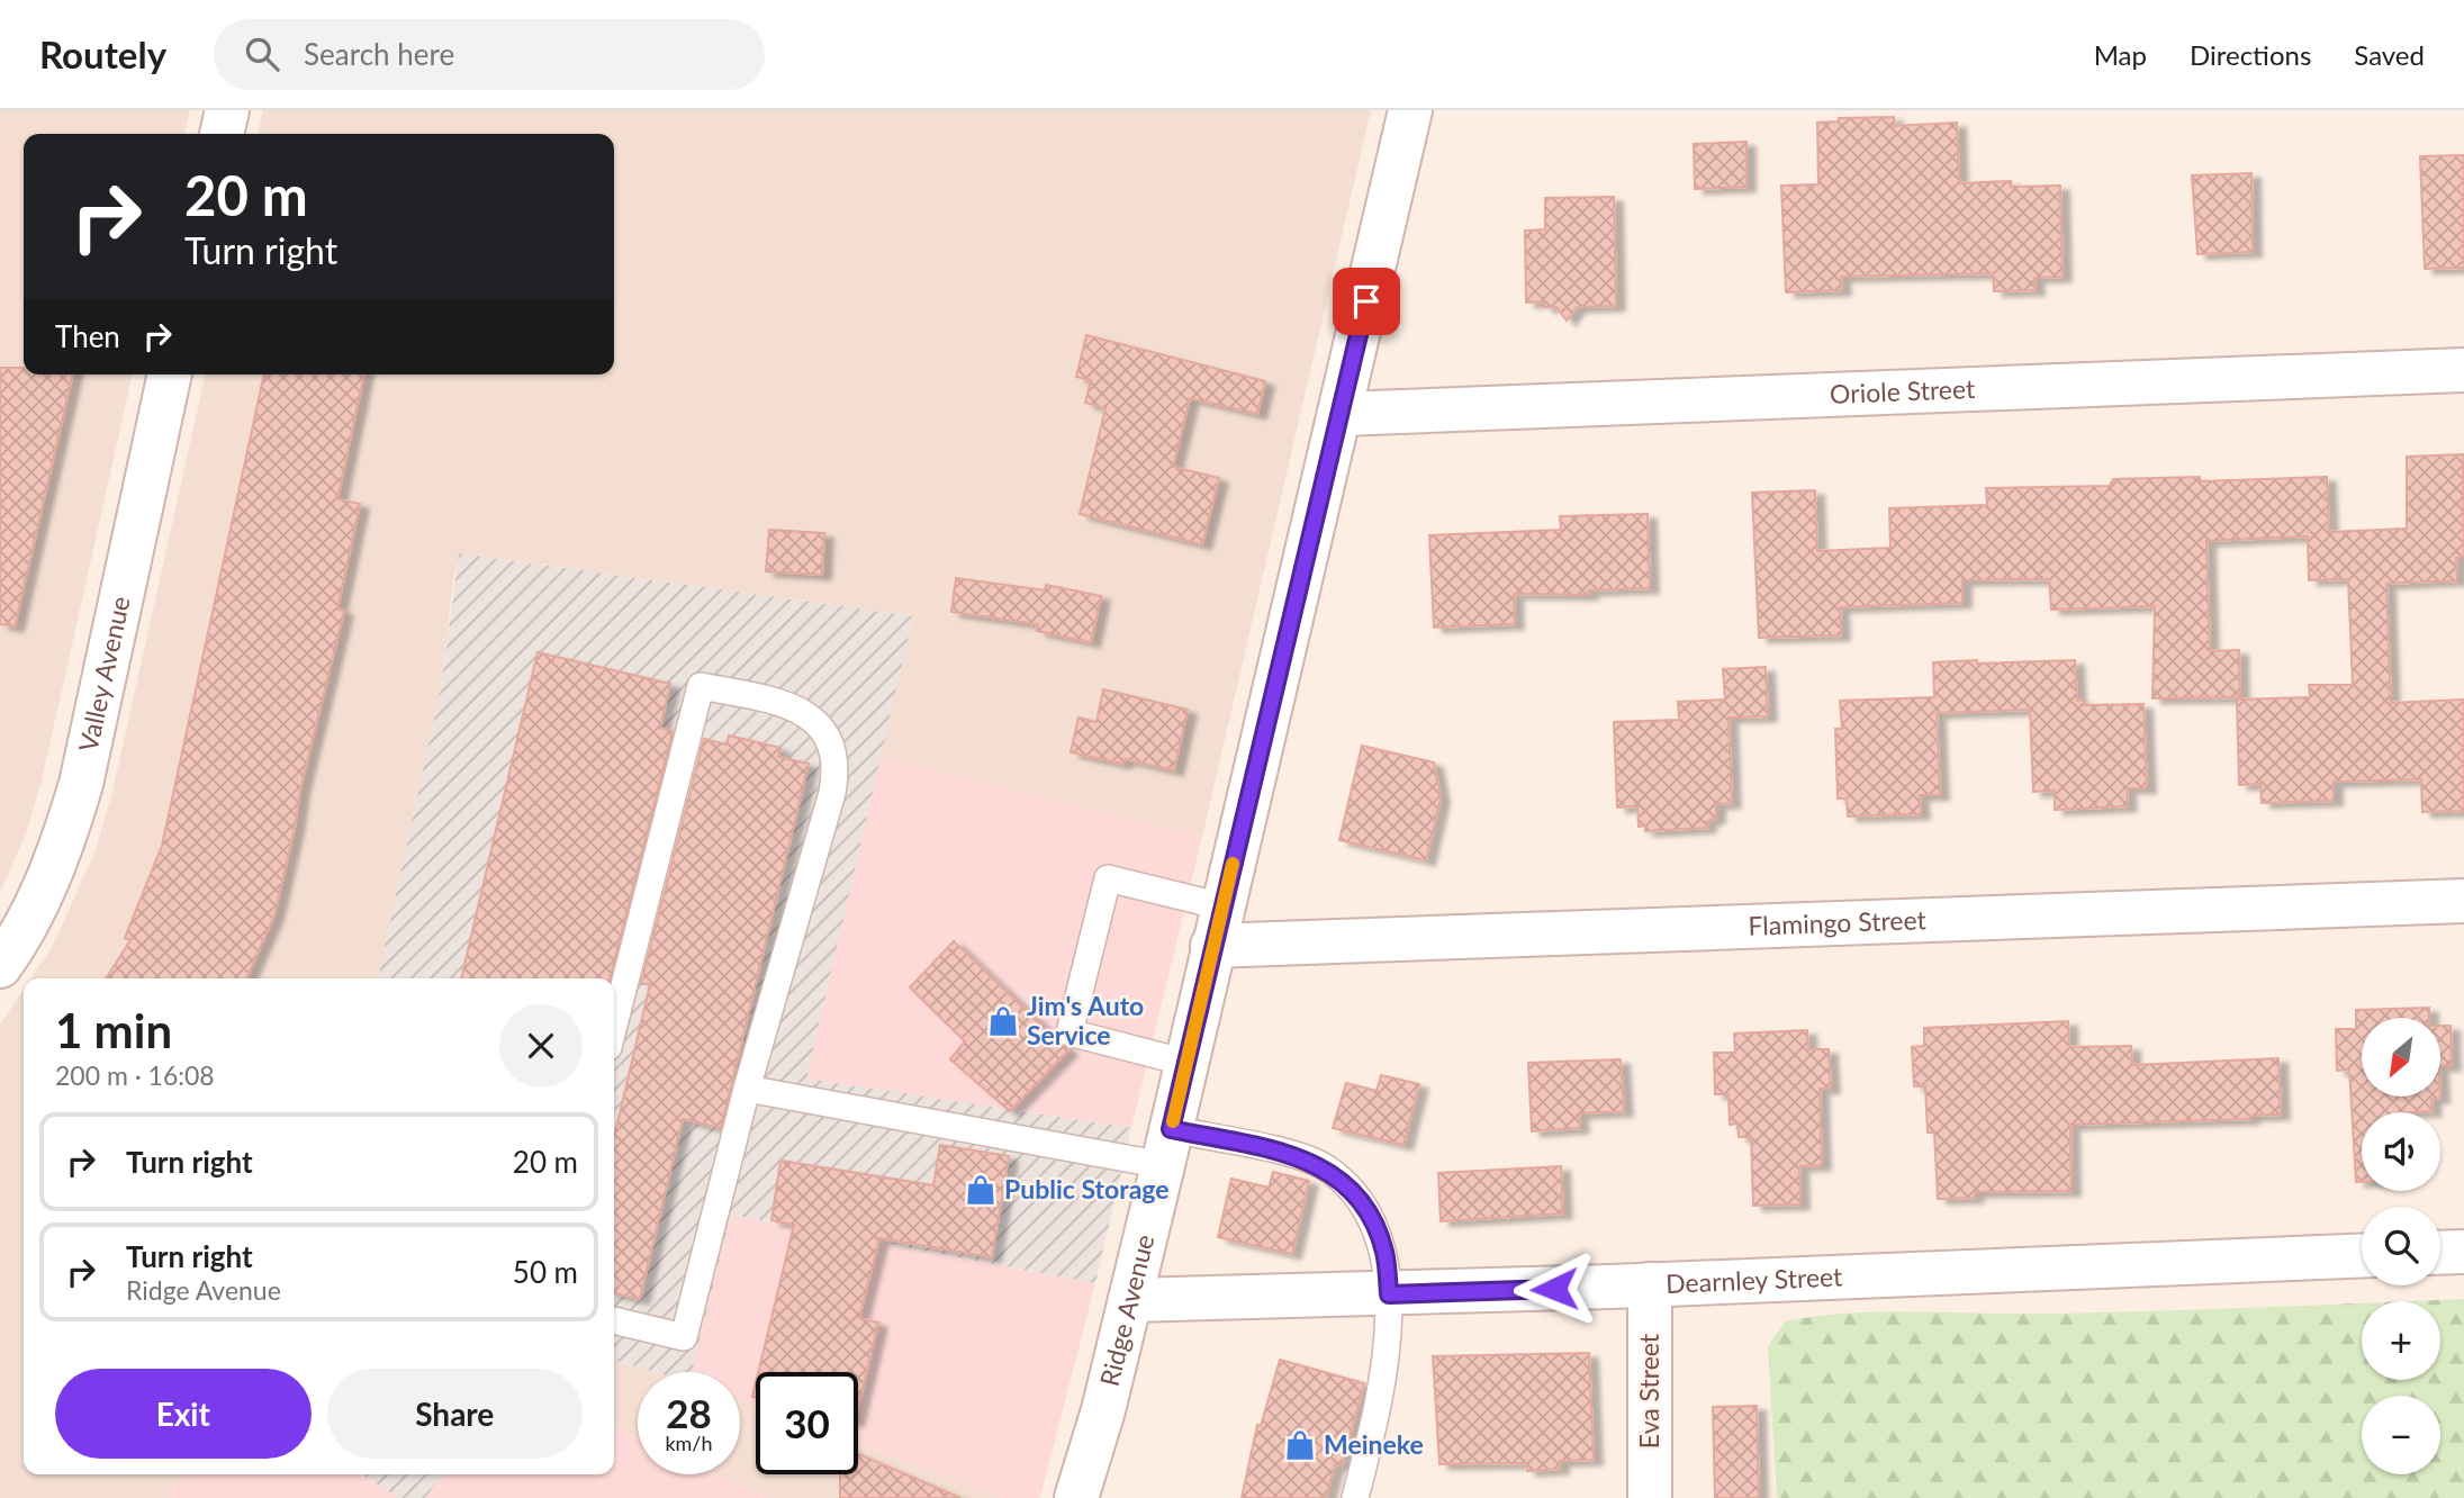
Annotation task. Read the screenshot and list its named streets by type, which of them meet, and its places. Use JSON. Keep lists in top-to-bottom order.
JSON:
{
  "streets": {
    "street": [
      "Oriole Street",
      "Valley Avenue",
      "Flamingo Street",
      "Dearnley Street",
      "Ridge Avenue",
      "Eva Street"
    ]
  },
  "crossings": [
    ["Oriole Street", "Ridge Avenue"],
    ["Flamingo Street", "Ridge Avenue"],
    ["Dearnley Street", "Ridge Avenue"],
    ["Dearnley Street", "Eva Street"]
  ],
  "places": {
    "shop": ["Jim's Auto Service", "Public Storage", "Meineke"]
  },
  "north": "bottom left",
  "page": {
    "header": "Routely",
    "search": "Search here",
    "nav": ["Map", "Directions", "Saved"],
    "turn": ["20 m", "Turn right"],
    "then": "Then",
    "heading": ["1 min", "200 m · 16:08"],
    "map_buttons": ["+", "−"],
    "list": [
      {
        "name": "Turn right",
        "value": "20 m"
      },
      {
        "name": "Turn right",
        "note": "Ridge Avenue",
        "value": "50 m"
      }
    ],
    "buttons": ["Exit", "Share"],
    "speed": "28 km/h",
    "limit": "30"
  }
}
